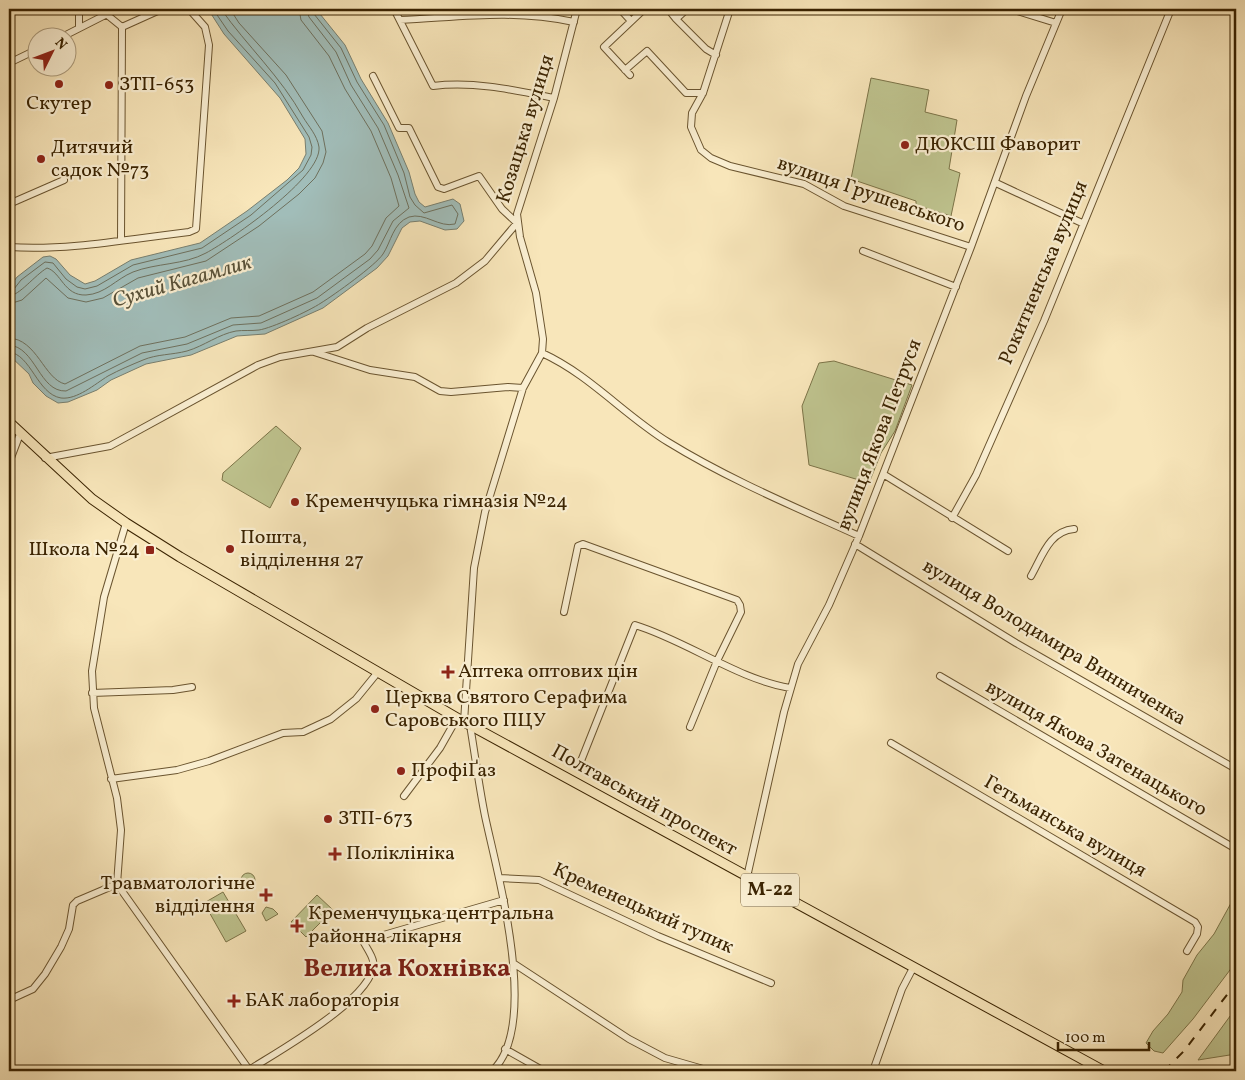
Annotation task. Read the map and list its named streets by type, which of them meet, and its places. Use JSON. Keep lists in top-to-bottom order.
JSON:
{
  "streets": {
    "highway": ["Полтавський проспект", "М-22"],
    "street": [
      "Козацька вулиця",
      "вулиця Грушевського",
      "Рокитненська вулиця",
      "вулиця Якова Петруся",
      "вулиця Володимира Винниченка",
      "вулиця Якова Затенацького",
      "Гетьманська вулиця",
      "Кременецький тупик"
    ]
  },
  "crossings": [
    ["вулиця Грушевського", "вулиця Якова Петруся"],
    ["вулиця Якова Петруся", "вулиця Володимира Винниченка"],
    ["вулиця Якова Петруся", "Полтавський проспект"]
  ],
  "districts": ["Велика Кохнівка"],
  "water": ["Сухий Кагамлик"],
  "places": {
    "other": [
      "Скутер",
      "ЗТП-653",
      "ДЮКСШ Фаворит",
      "Дитячий садок №73",
      "Кременчуцька гімназія №24",
      "Пошта, відділення 27",
      "Церква Святого Серафима Саровського ПЦУ",
      "ПрофіҐаз",
      "ЗТП-673"
    ],
    "transit": ["Школа №24"],
    "health": [
      "Аптека оптових цін",
      "Поліклініка",
      "Травматологічне відділення",
      "Кременчуцька центральна районна лікарня",
      "БАК лабораторія"
    ]
  },
  "scale_bar": "100 m",
  "north": "top right"
}
